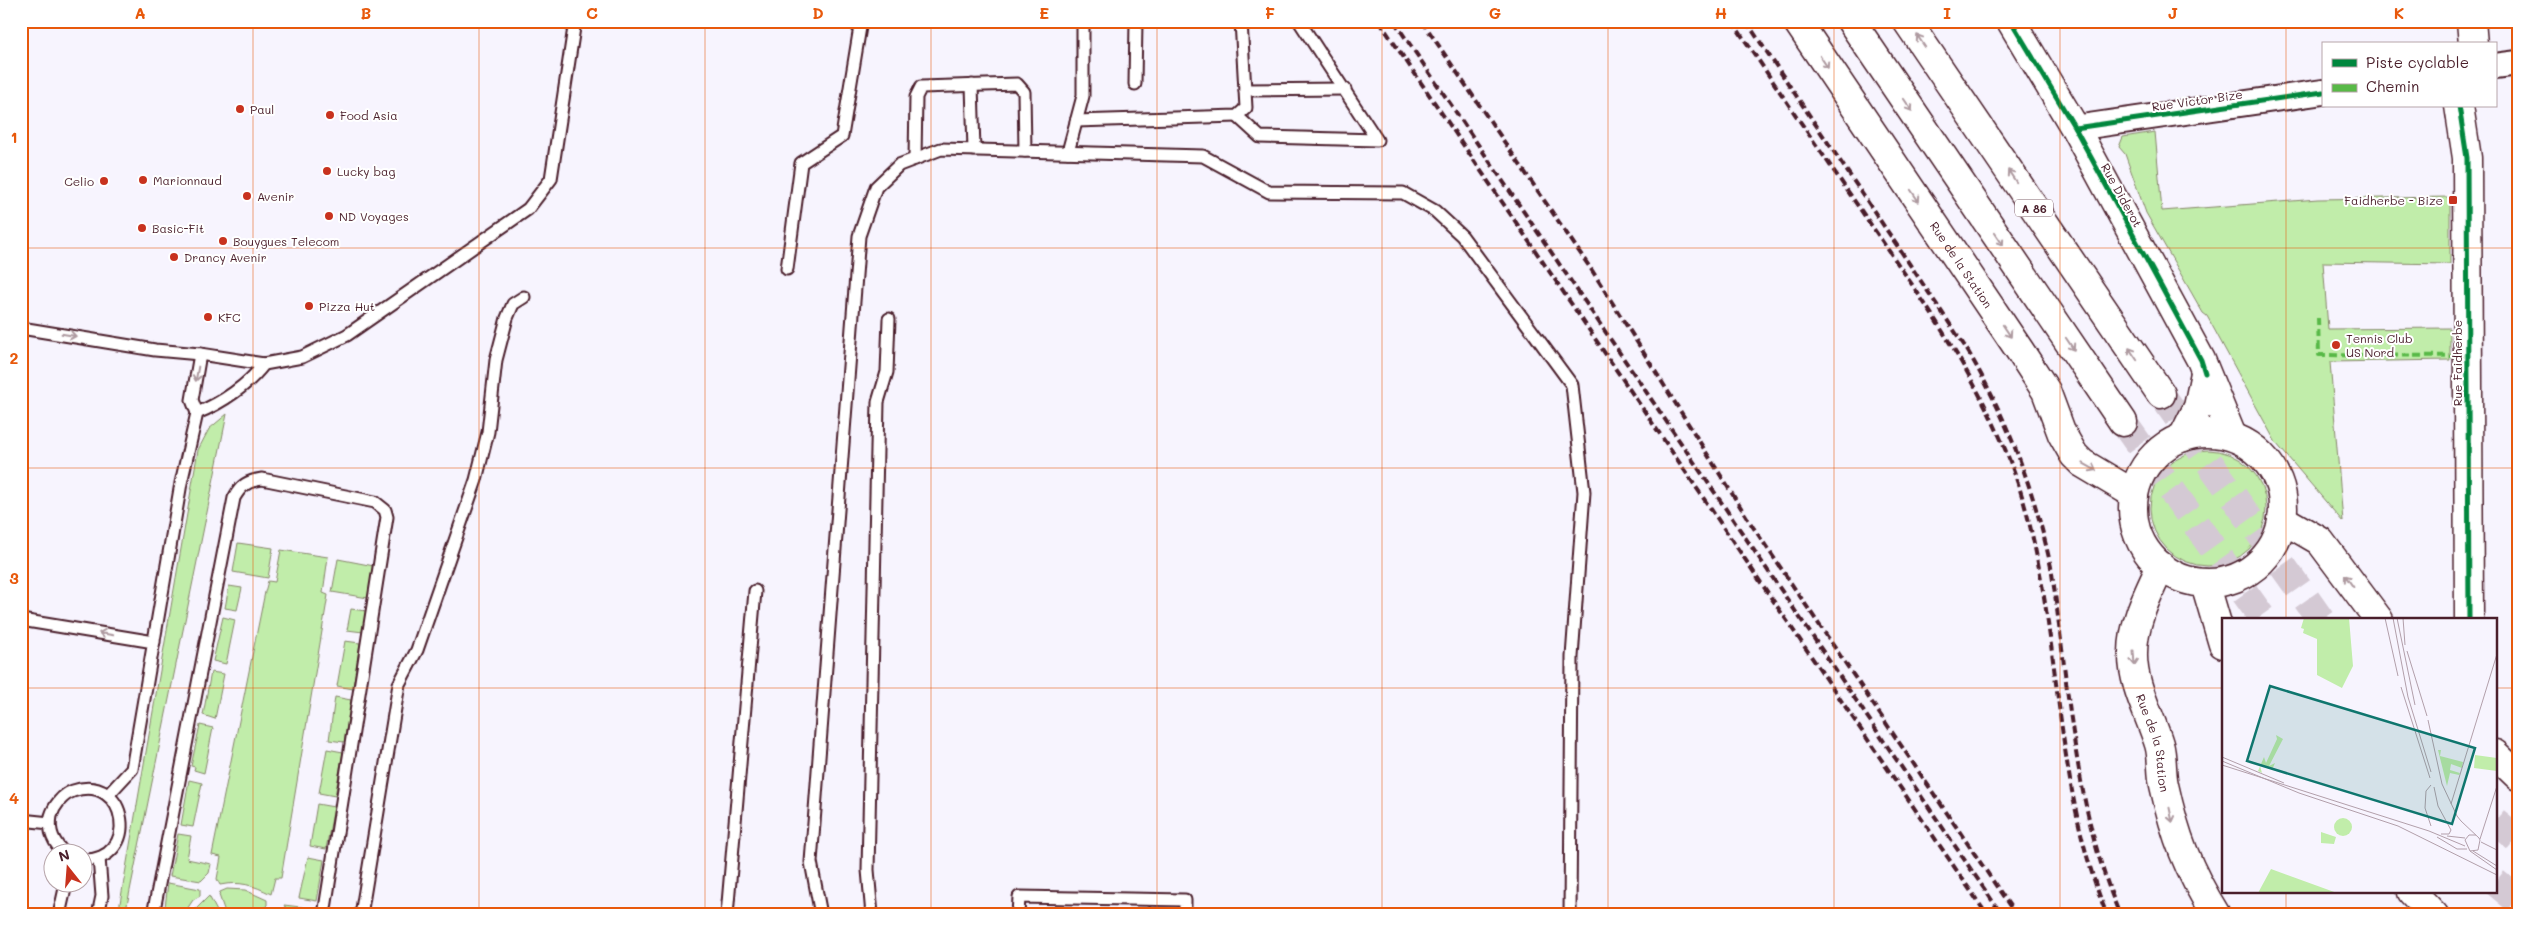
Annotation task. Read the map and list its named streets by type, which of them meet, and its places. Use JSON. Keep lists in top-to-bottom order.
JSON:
{
  "streets": {
    "main road": [
      "Rue Diderot",
      "A 86",
      "Rue de la Station",
      "Rue Faidherbe"
    ],
    "street": ["Rue Victor Bize"]
  },
  "crossings": [
    ["Rue Victor Bize", "Rue Diderot"],
    ["Rue Diderot", "Rue de la Station"]
  ],
  "places": {
    "other": [
      "Paul",
      "Food Asia",
      "Lucky bag",
      "Marionnaud",
      "Celio",
      "Avenir",
      "ND Voyages",
      "Basic-Fit",
      "Bouygues Telecom",
      "Drancy Avenir",
      "Pizza Hut",
      "KFC",
      "Tennis Club US Nord"
    ],
    "transit": ["Faidherbe - Bize"]
  },
  "legend": ["Piste cyclable", "Chemin"],
  "north": "top",
  "grid": {
    "columns": [
      "A",
      "B",
      "C",
      "D",
      "E",
      "F",
      "G",
      "H",
      "I",
      "J",
      "K"
    ],
    "rows": [
      "1",
      "2",
      "3",
      "4"
    ]
  }
}
